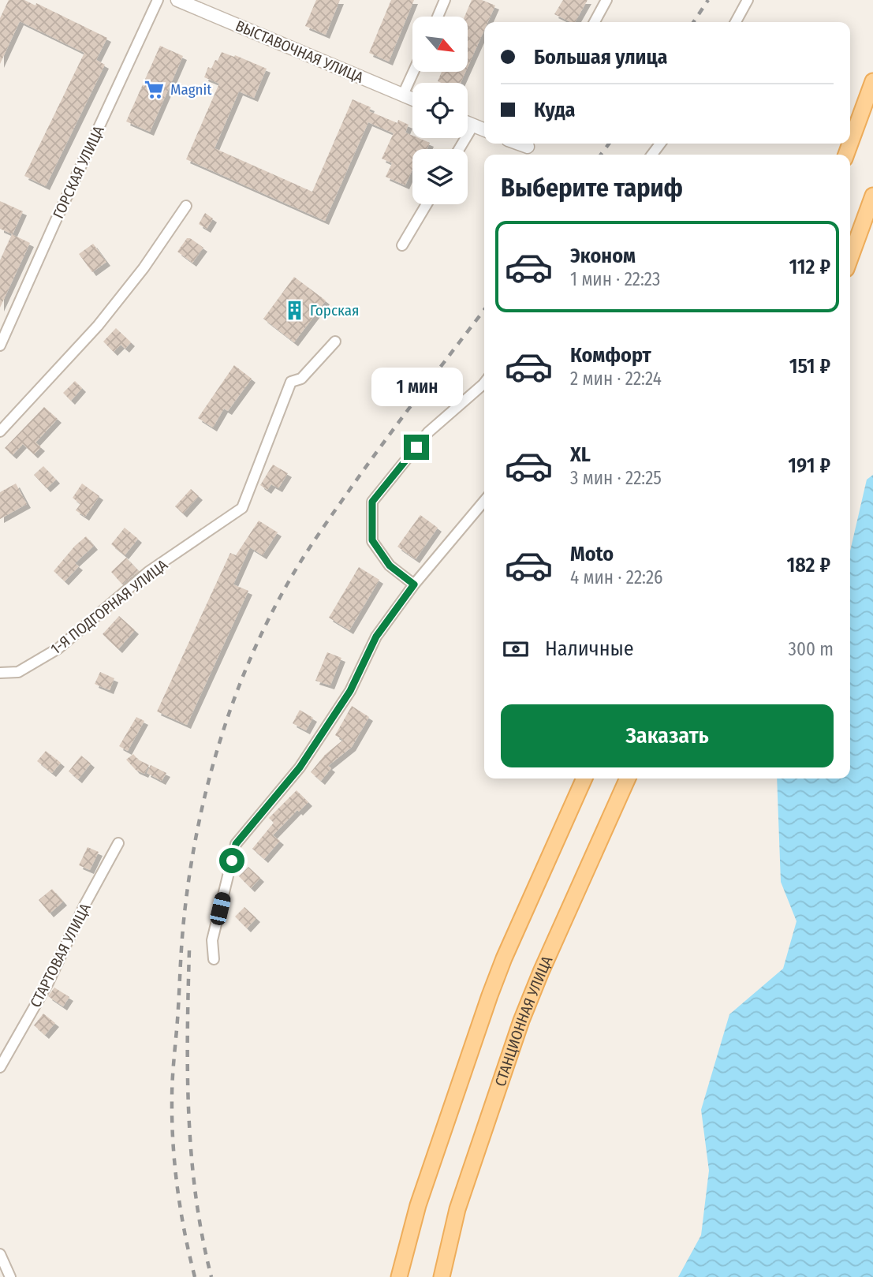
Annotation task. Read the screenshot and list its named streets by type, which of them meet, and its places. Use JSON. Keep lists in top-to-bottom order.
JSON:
{
  "streets": {
    "main road": ["СТАНЦИОННАЯ УЛИЦА"],
    "street": [
      "ВЫСТАВОЧНАЯ УЛИЦА",
      "ГОРСКАЯ УЛИЦА",
      "1-Я ПОДГОРНАЯ УЛИЦА",
      "СТАРТОВАЯ УЛИЦА"
    ]
  },
  "places": {
    "supermarket": ["Magnit"],
    "building": ["Горская"]
  },
  "north": "bottom right",
  "page": {
    "banner": ["Большая улица", "Куда"],
    "heading": "Выберите тариф",
    "list": [
      {
        "name": "Эконом",
        "note": "1 мин · 22:23",
        "value": "112 ₽"
      },
      {
        "name": "Комфорт",
        "note": "2 мин · 22:24",
        "value": "151 ₽"
      },
      {
        "name": "XL",
        "note": "3 мин · 22:25",
        "value": "191 ₽"
      },
      {
        "name": "Moto",
        "note": "4 мин · 22:26",
        "value": "182 ₽"
      }
    ],
    "bubble": "1 мин",
    "pay": ["Наличные", "300 m"],
    "buttons": "Заказать"
  }
}
